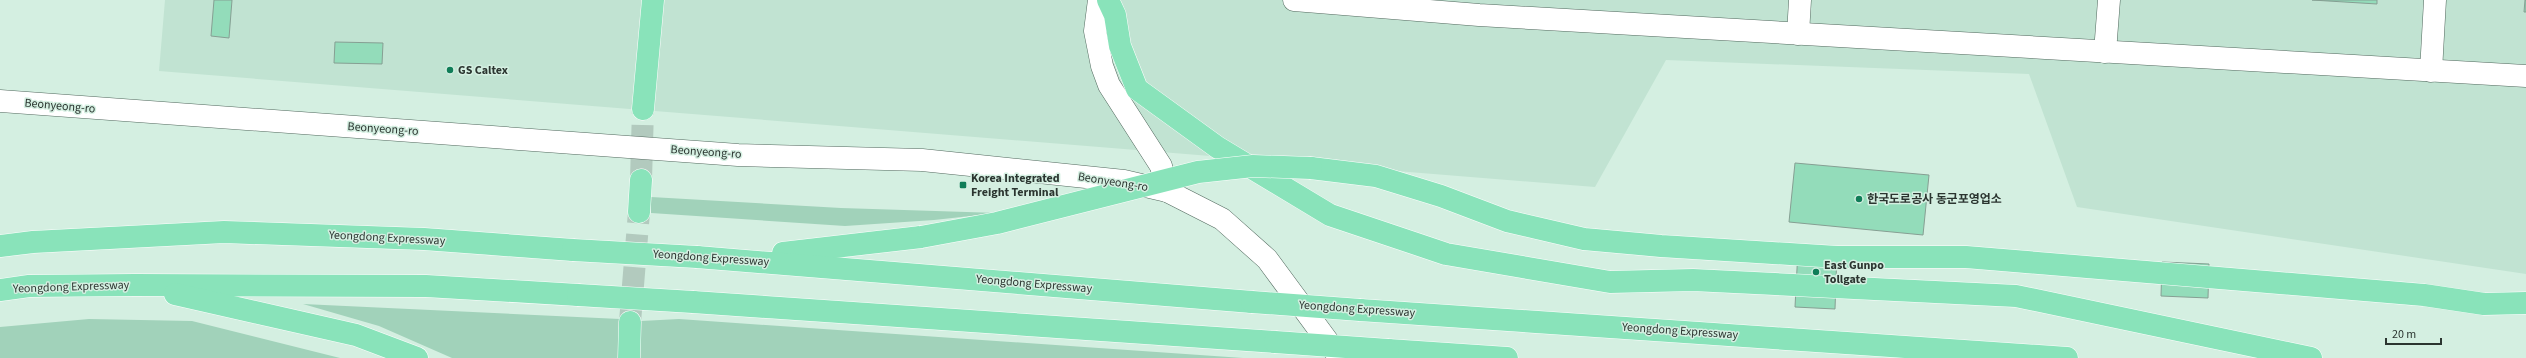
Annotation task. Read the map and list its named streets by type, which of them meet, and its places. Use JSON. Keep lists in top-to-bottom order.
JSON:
{
  "streets": {
    "highway": ["Yeongdong Expressway"],
    "street": ["Beonyeong-ro"]
  },
  "places": {
    "other": ["GS Caltex", "한국도로공사 동군포영업소", "East Gunpo Tollgate"],
    "transit": ["Korea Integrated Freight Terminal"]
  },
  "scale_bar": "20 m"
}
